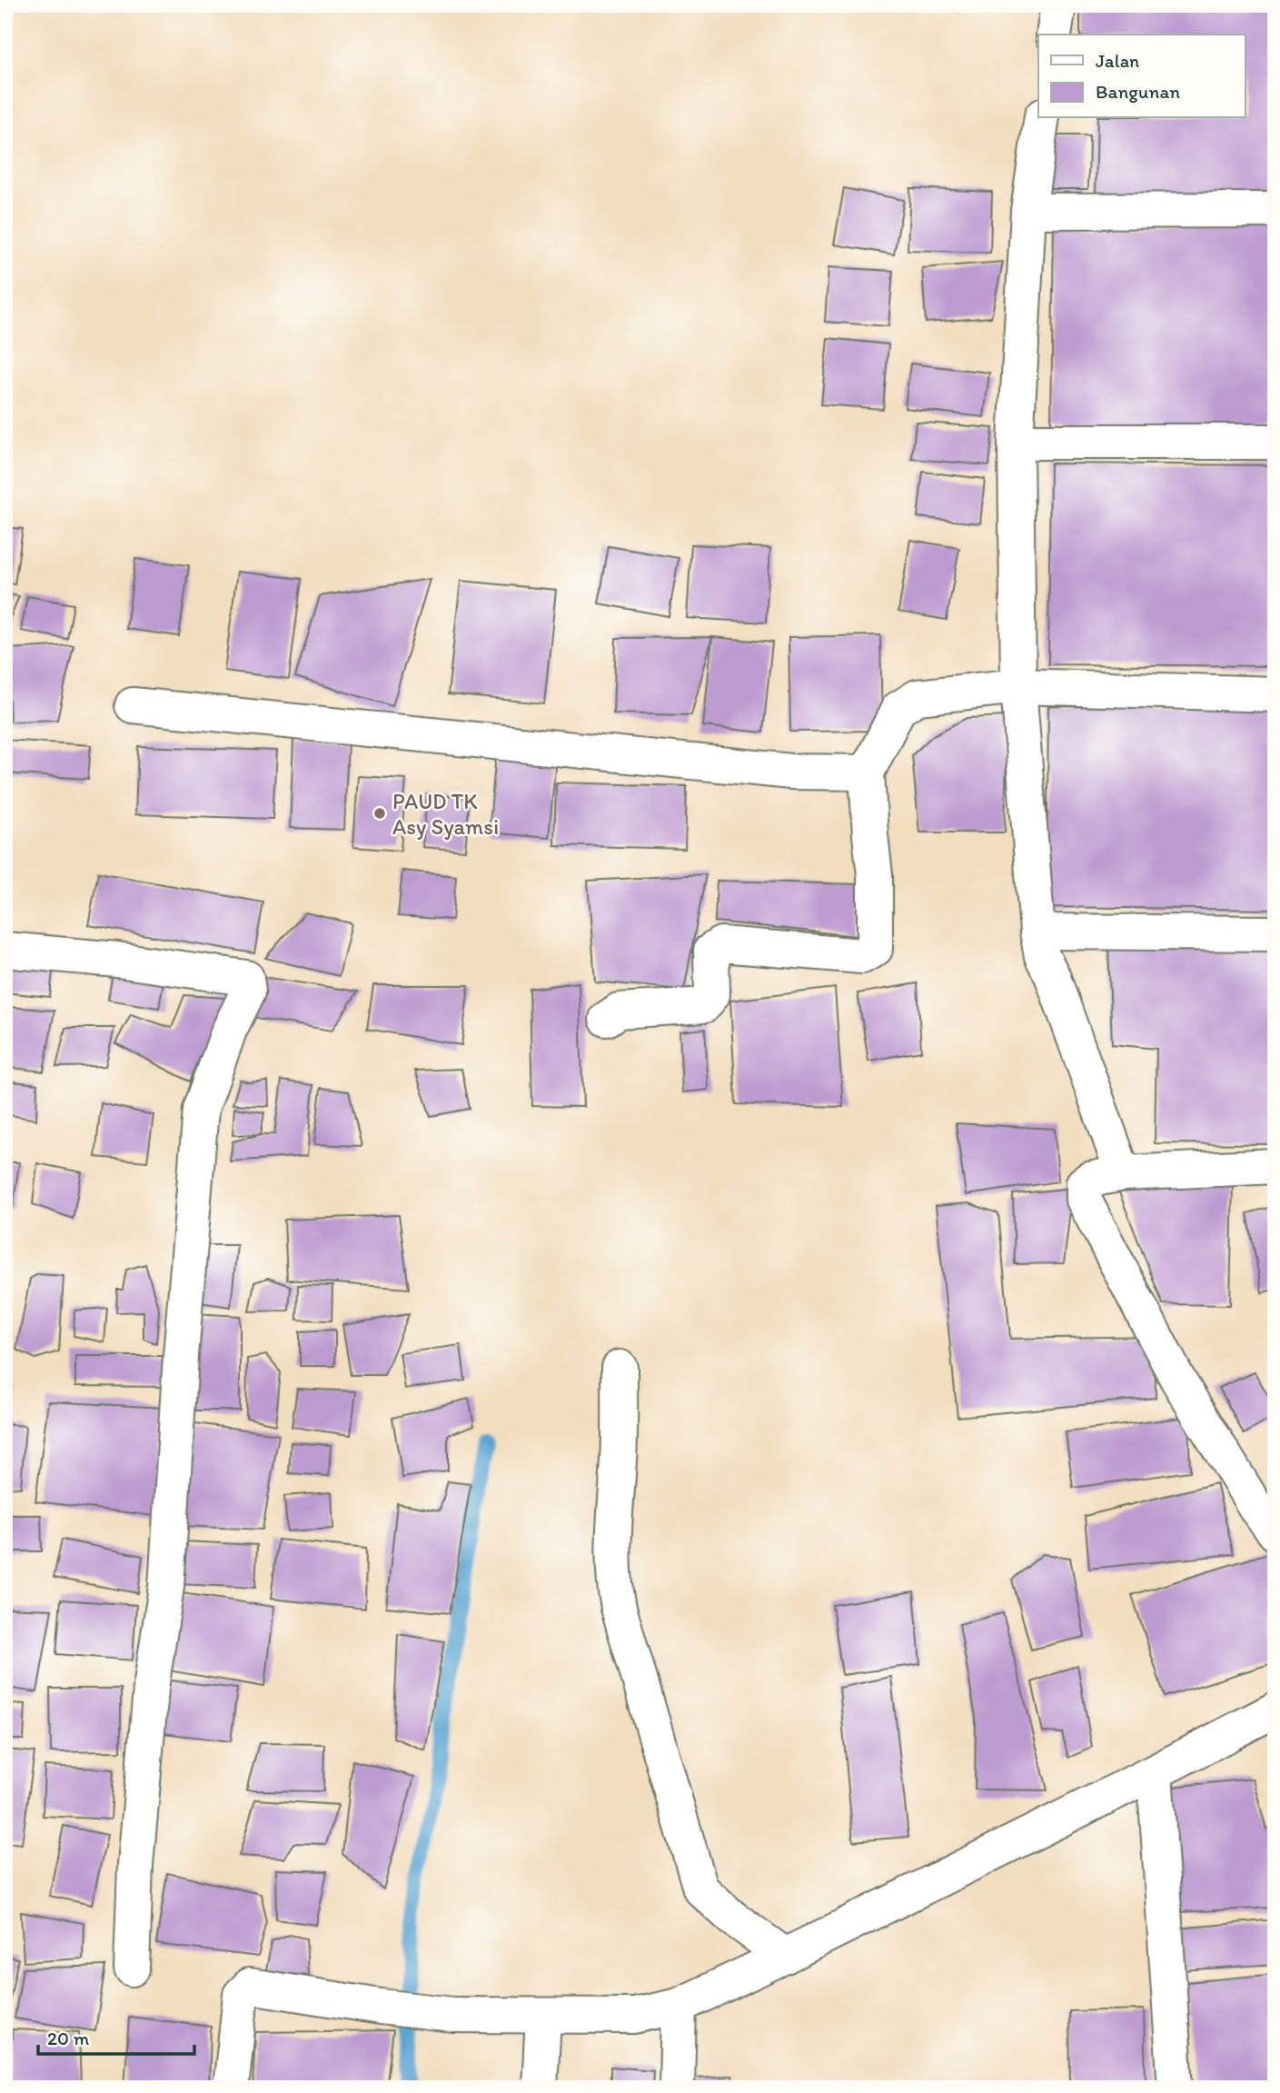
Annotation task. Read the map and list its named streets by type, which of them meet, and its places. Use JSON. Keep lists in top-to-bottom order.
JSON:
{
  "places": ["PAUD TK Asy Syamsi"],
  "legend": ["Jalan", "Bangunan"],
  "scale_bar": "20 m"
}
